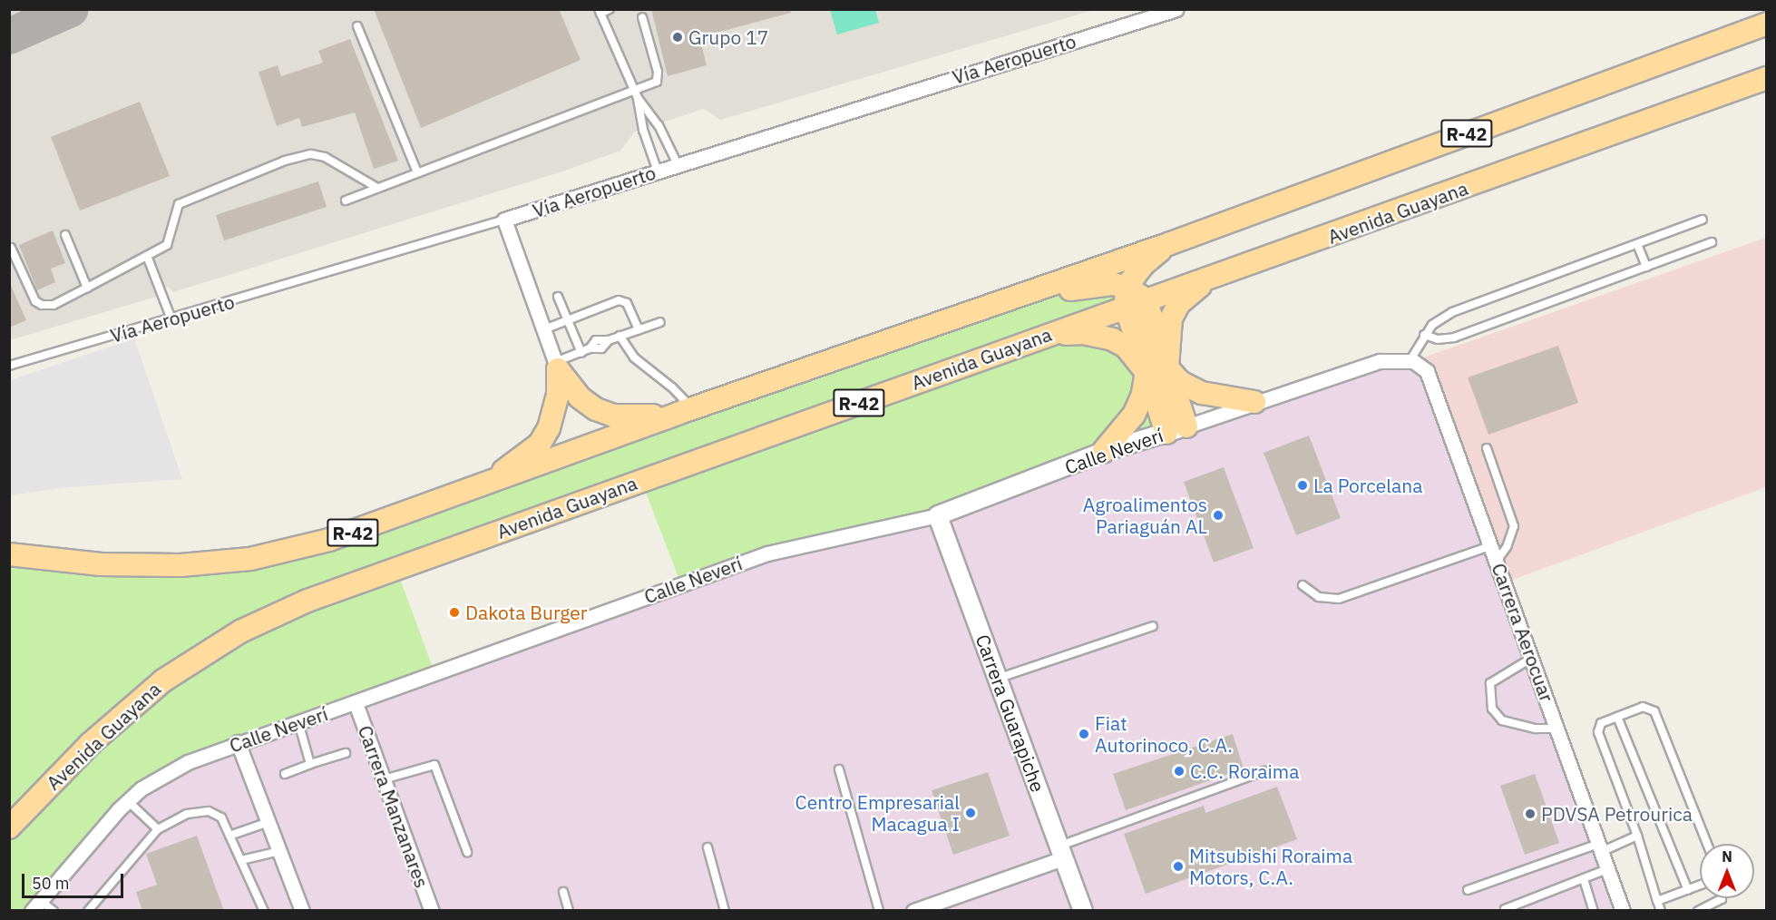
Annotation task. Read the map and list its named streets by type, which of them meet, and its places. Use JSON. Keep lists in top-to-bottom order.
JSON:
{
  "streets": {
    "main road": ["R-42", "Avenida Guayana"],
    "street": [
      "Vía Aeropuerto",
      "Calle Neverí",
      "Carrera Aerocuar",
      "Carrera Guarapiche",
      "Carrera Manzanares"
    ]
  },
  "crossings": [
    ["Calle Neverí", "Carrera Aerocuar"],
    ["Calle Neverí", "Carrera Guarapiche"],
    ["Calle Neverí", "Carrera Manzanares"]
  ],
  "places": [
    "Grupo 17",
    "La Porcelana",
    "Agroalimentos Pariaguán AL",
    "Dakota Burger",
    "Fiat Autorinoco, C.A.",
    "C.C. Roraima",
    "Centro Empresarial Macagua I",
    "PDVSA Petrourica",
    "Mitsubishi Roraima Motors, C.A."
  ],
  "scale_bar": "50 m",
  "north": "top"
}
